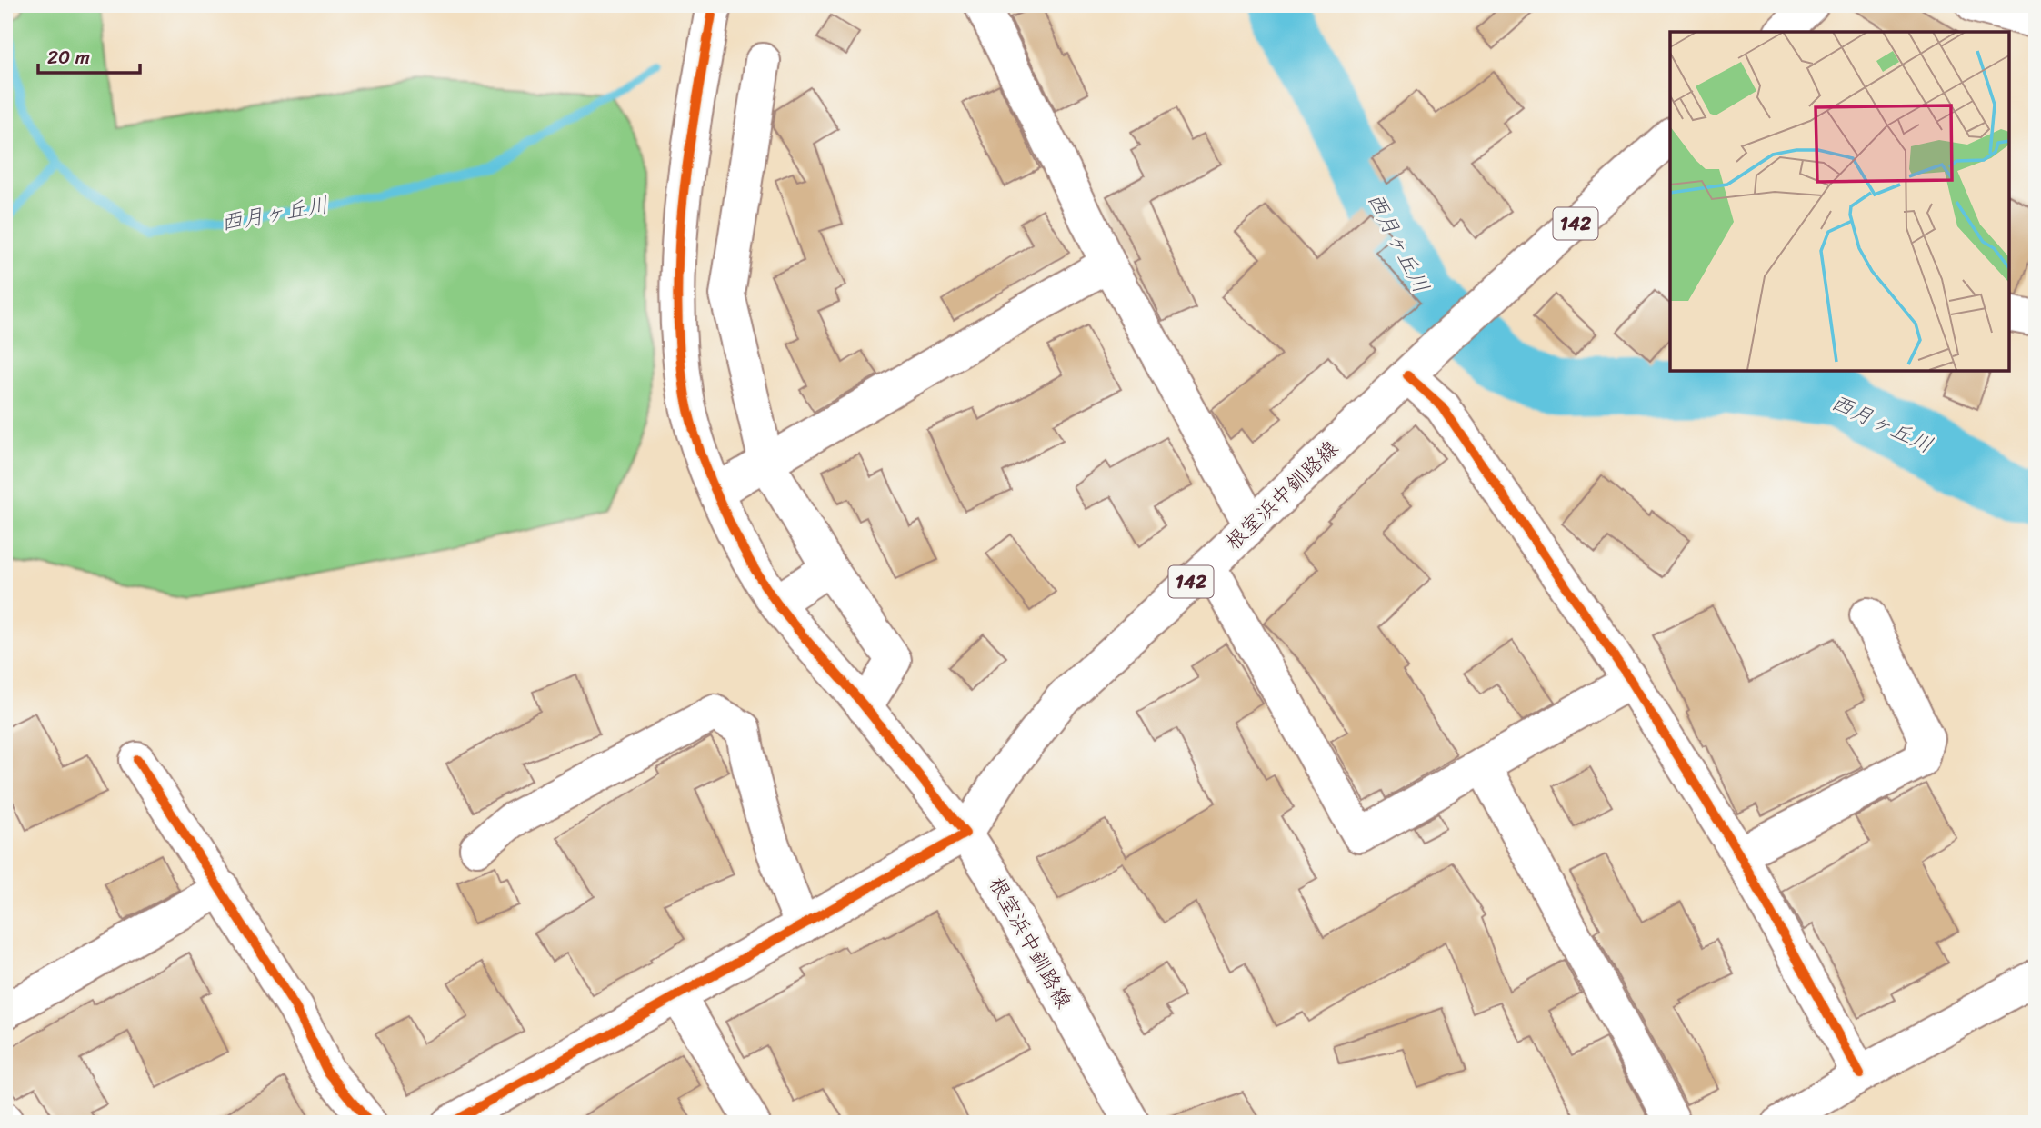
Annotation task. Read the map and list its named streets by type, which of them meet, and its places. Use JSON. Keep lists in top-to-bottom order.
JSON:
{
  "streets": {
    "street": ["142", "根室浜中釧路線"]
  },
  "water": ["西月ヶ丘川"],
  "scale_bar": "20 m"
}
